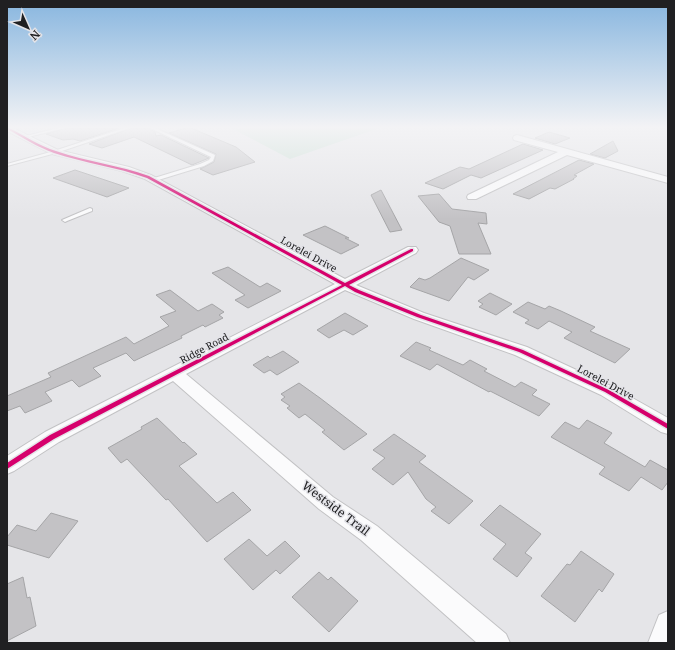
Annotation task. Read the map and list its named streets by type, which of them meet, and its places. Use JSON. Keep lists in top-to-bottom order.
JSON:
{
  "streets": {
    "street": ["Lorelei Drive", "Ridge Road", "Westside Trail"]
  },
  "crossings": [
    ["Lorelei Drive", "Ridge Road"],
    ["Ridge Road", "Westside Trail"]
  ],
  "north": "bottom right"
}
